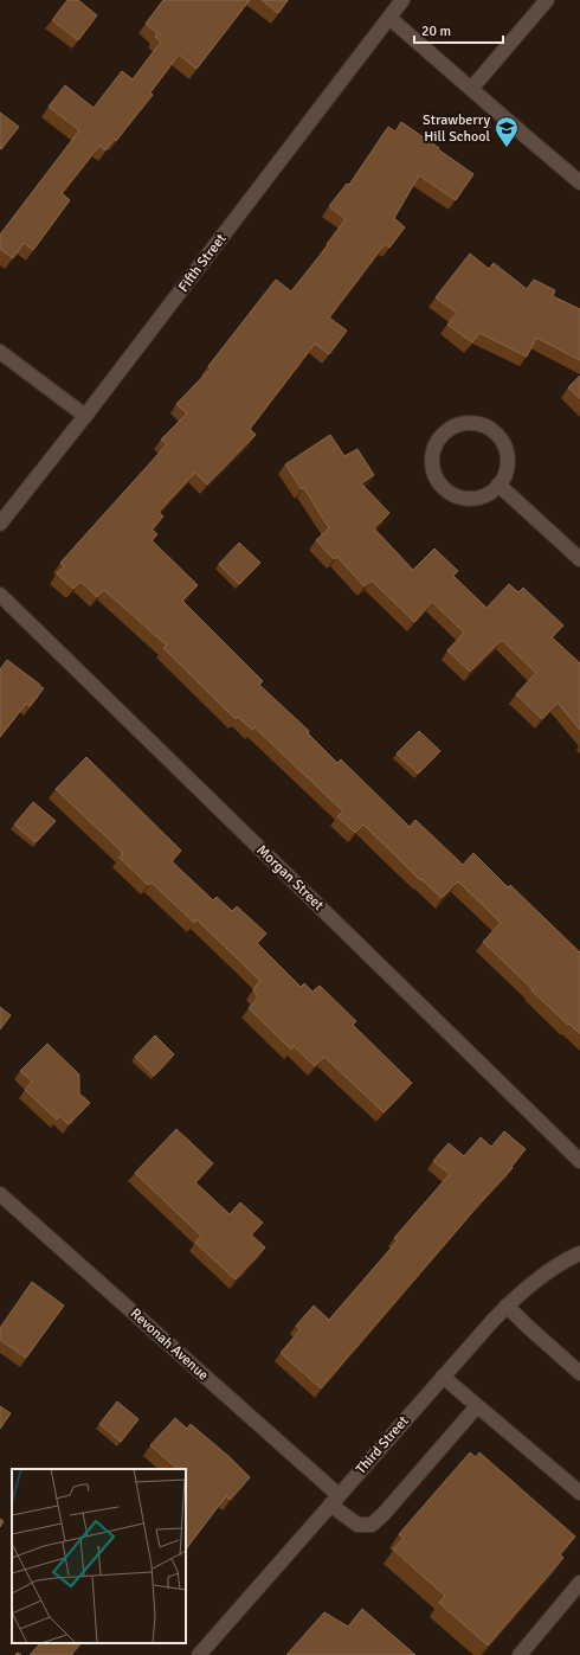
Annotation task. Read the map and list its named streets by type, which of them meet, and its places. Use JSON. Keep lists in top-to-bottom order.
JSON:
{
  "streets": {
    "street": [
      "Fifth Street",
      "Morgan Street",
      "Revonah Avenue",
      "Third Street"
    ]
  },
  "crossings": [
    ["Revonah Avenue", "Third Street"]
  ],
  "places": {
    "school or university": ["Strawberry Hill School"]
  },
  "scale_bar": "20 m"
}
